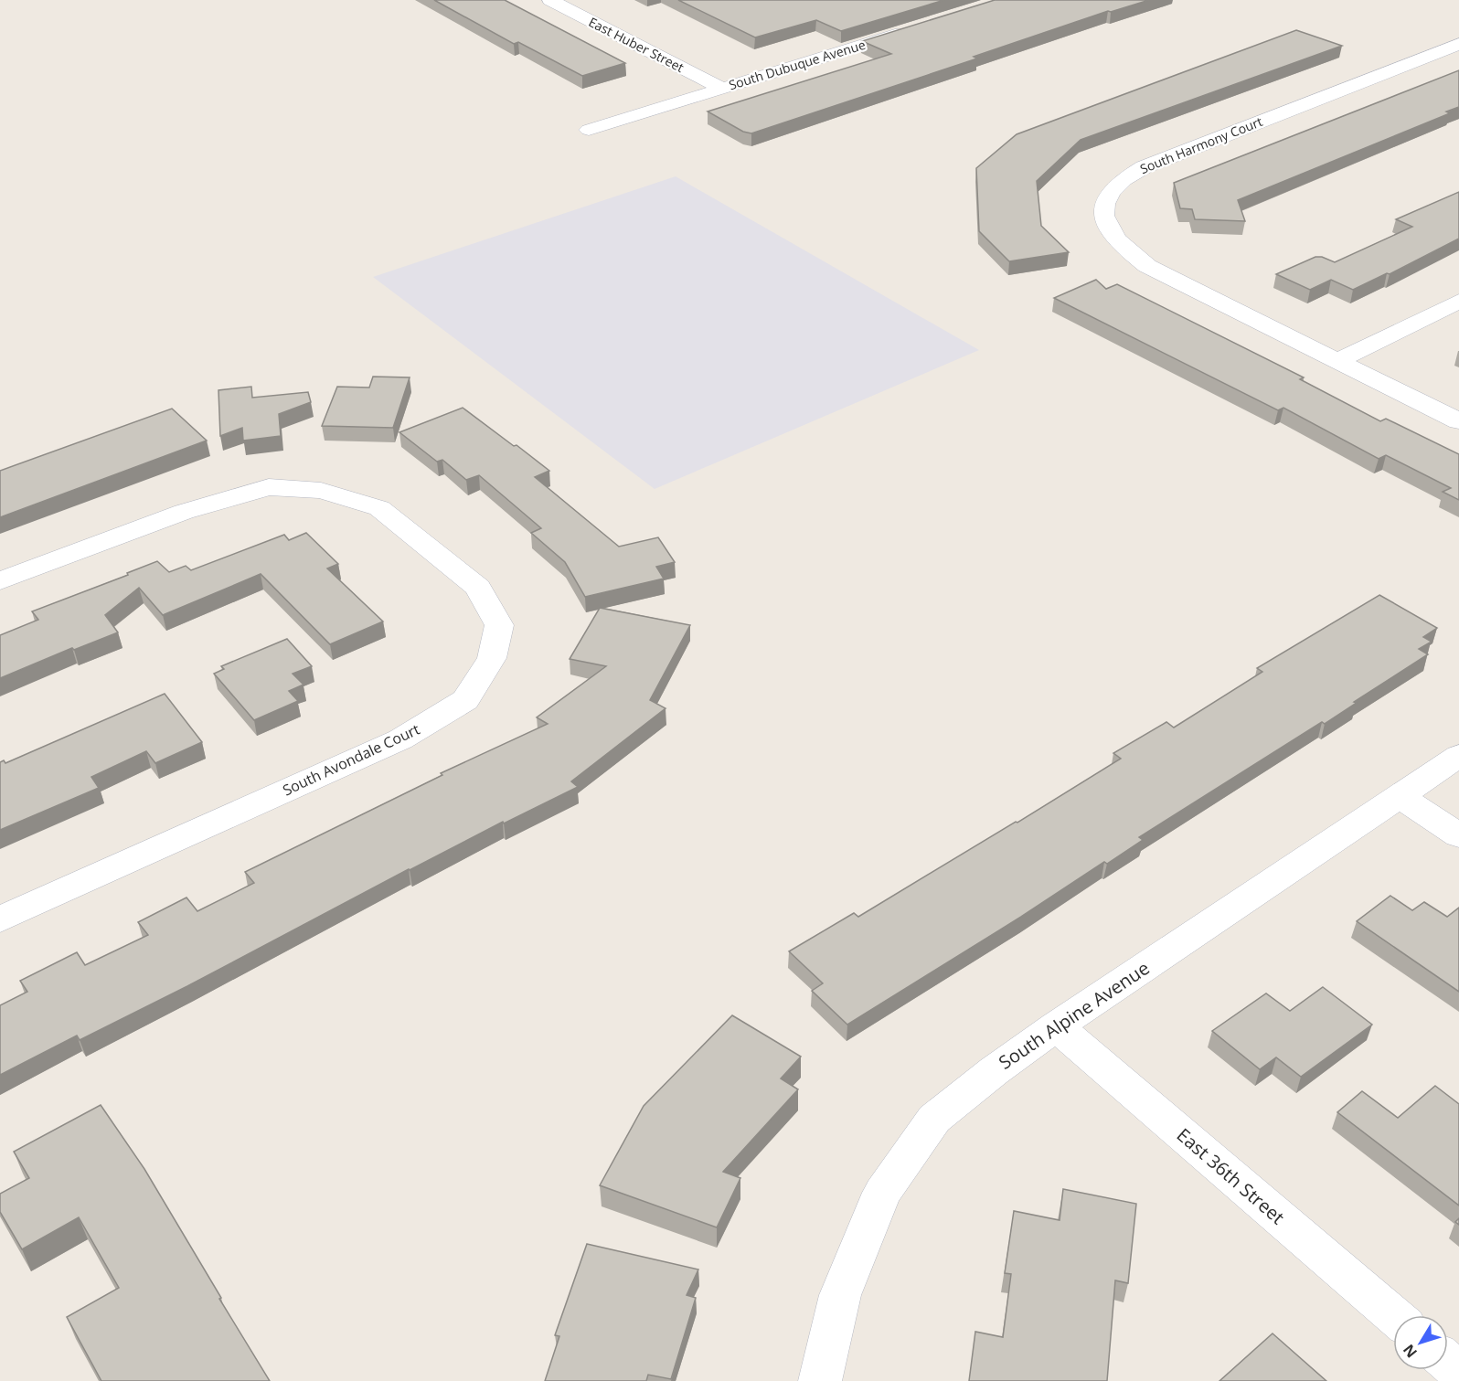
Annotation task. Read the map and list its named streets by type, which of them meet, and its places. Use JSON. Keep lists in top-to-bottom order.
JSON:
{
  "streets": {
    "street": [
      "East Huber Street",
      "South Dubuque Avenue",
      "South Harmony Court",
      "South Avondale Court",
      "South Alpine Avenue",
      "East 36th Street"
    ]
  },
  "crossings": [
    ["East Huber Street", "South Dubuque Avenue"],
    ["South Alpine Avenue", "East 36th Street"]
  ],
  "north": "bottom left"
}
